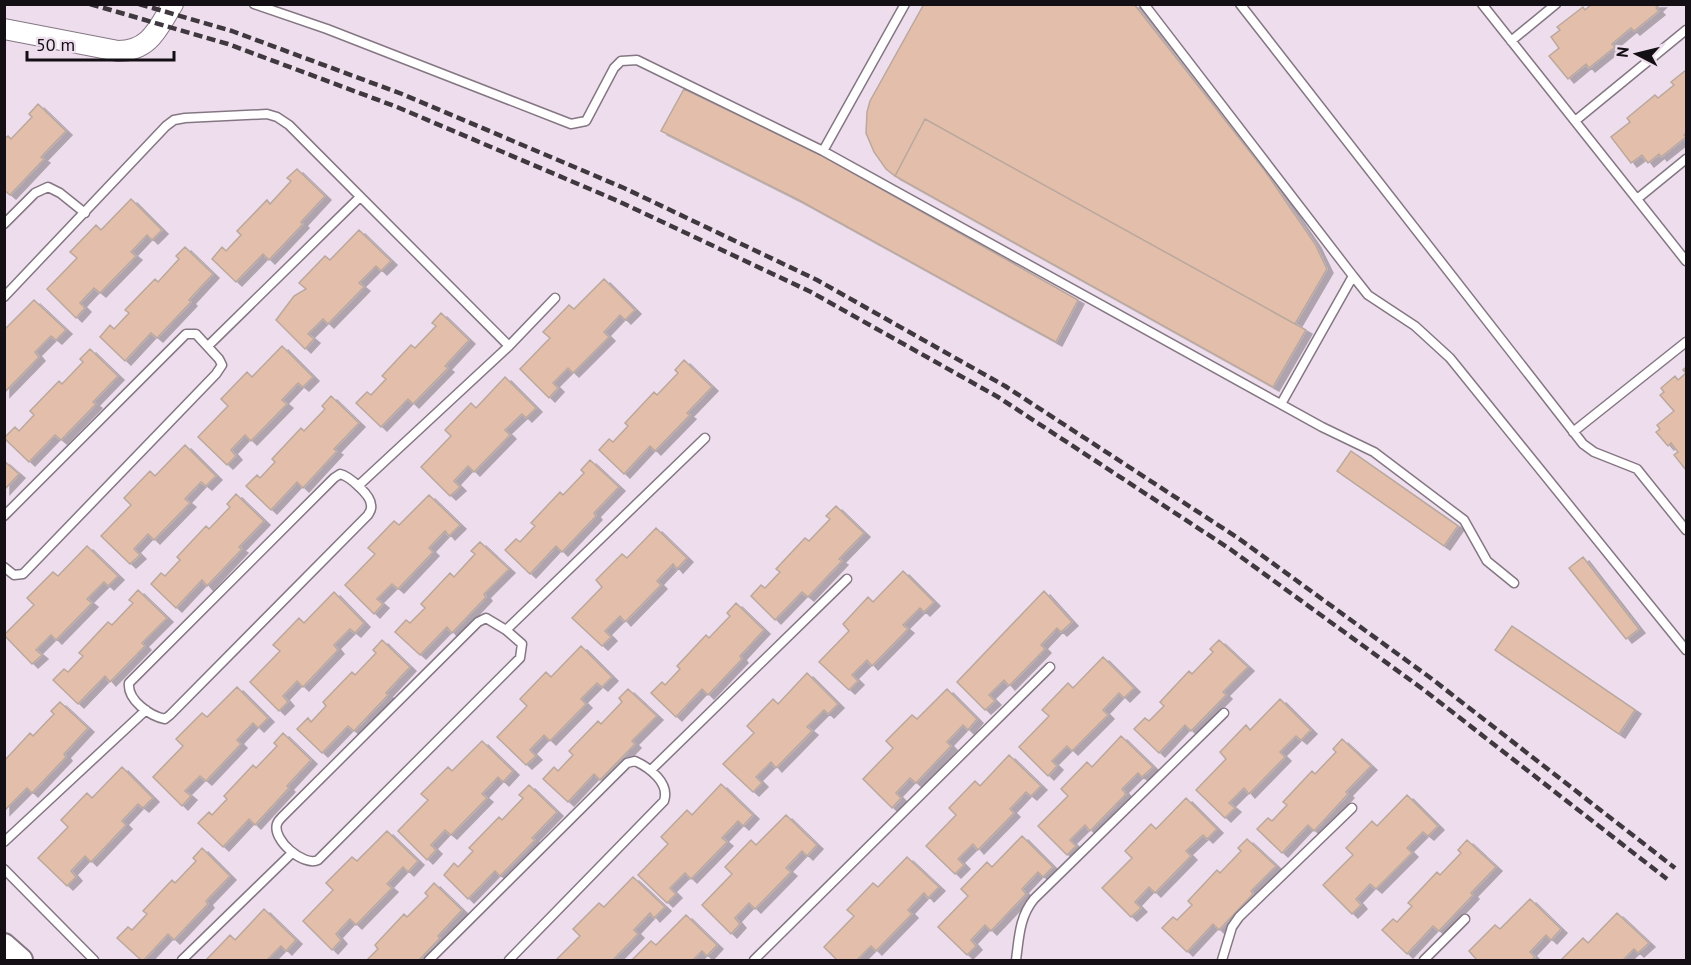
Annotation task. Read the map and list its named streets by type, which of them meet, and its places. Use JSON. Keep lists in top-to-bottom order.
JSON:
{
  "scale_bar": "50 m",
  "north": "left"
}
